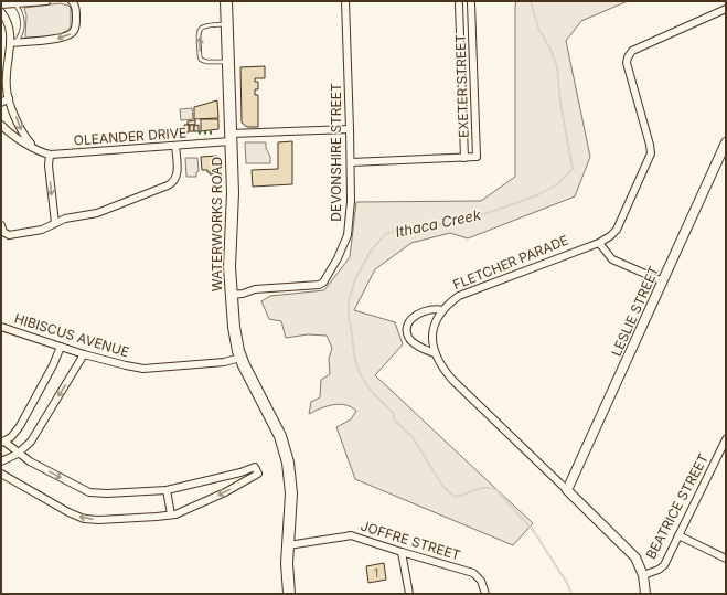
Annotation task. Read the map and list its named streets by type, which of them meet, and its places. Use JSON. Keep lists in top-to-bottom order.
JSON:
{
  "streets": {
    "main road": ["WATERWORKS ROAD"],
    "street": [
      "EXETER STREET",
      "OLEANDER DRIVE",
      "DEVONSHIRE STREET",
      "FLETCHER PARADE",
      "LESLIE STREET",
      "HIBISCUS AVENUE",
      "BEATRICE STREET",
      "JOFFRE STREET"
    ]
  },
  "crossings": [
    ["EXETER STREET", "DEVONSHIRE STREET"],
    ["OLEANDER DRIVE", "DEVONSHIRE STREET"],
    ["OLEANDER DRIVE", "WATERWORKS ROAD"],
    ["DEVONSHIRE STREET", "WATERWORKS ROAD"],
    ["WATERWORKS ROAD", "HIBISCUS AVENUE"],
    ["WATERWORKS ROAD", "JOFFRE STREET"],
    ["FLETCHER PARADE", "LESLIE STREET"],
    ["FLETCHER PARADE", "BEATRICE STREET"]
  ],
  "water": ["Ithaca Creek"],
  "house_numbers": ["1"]
}
